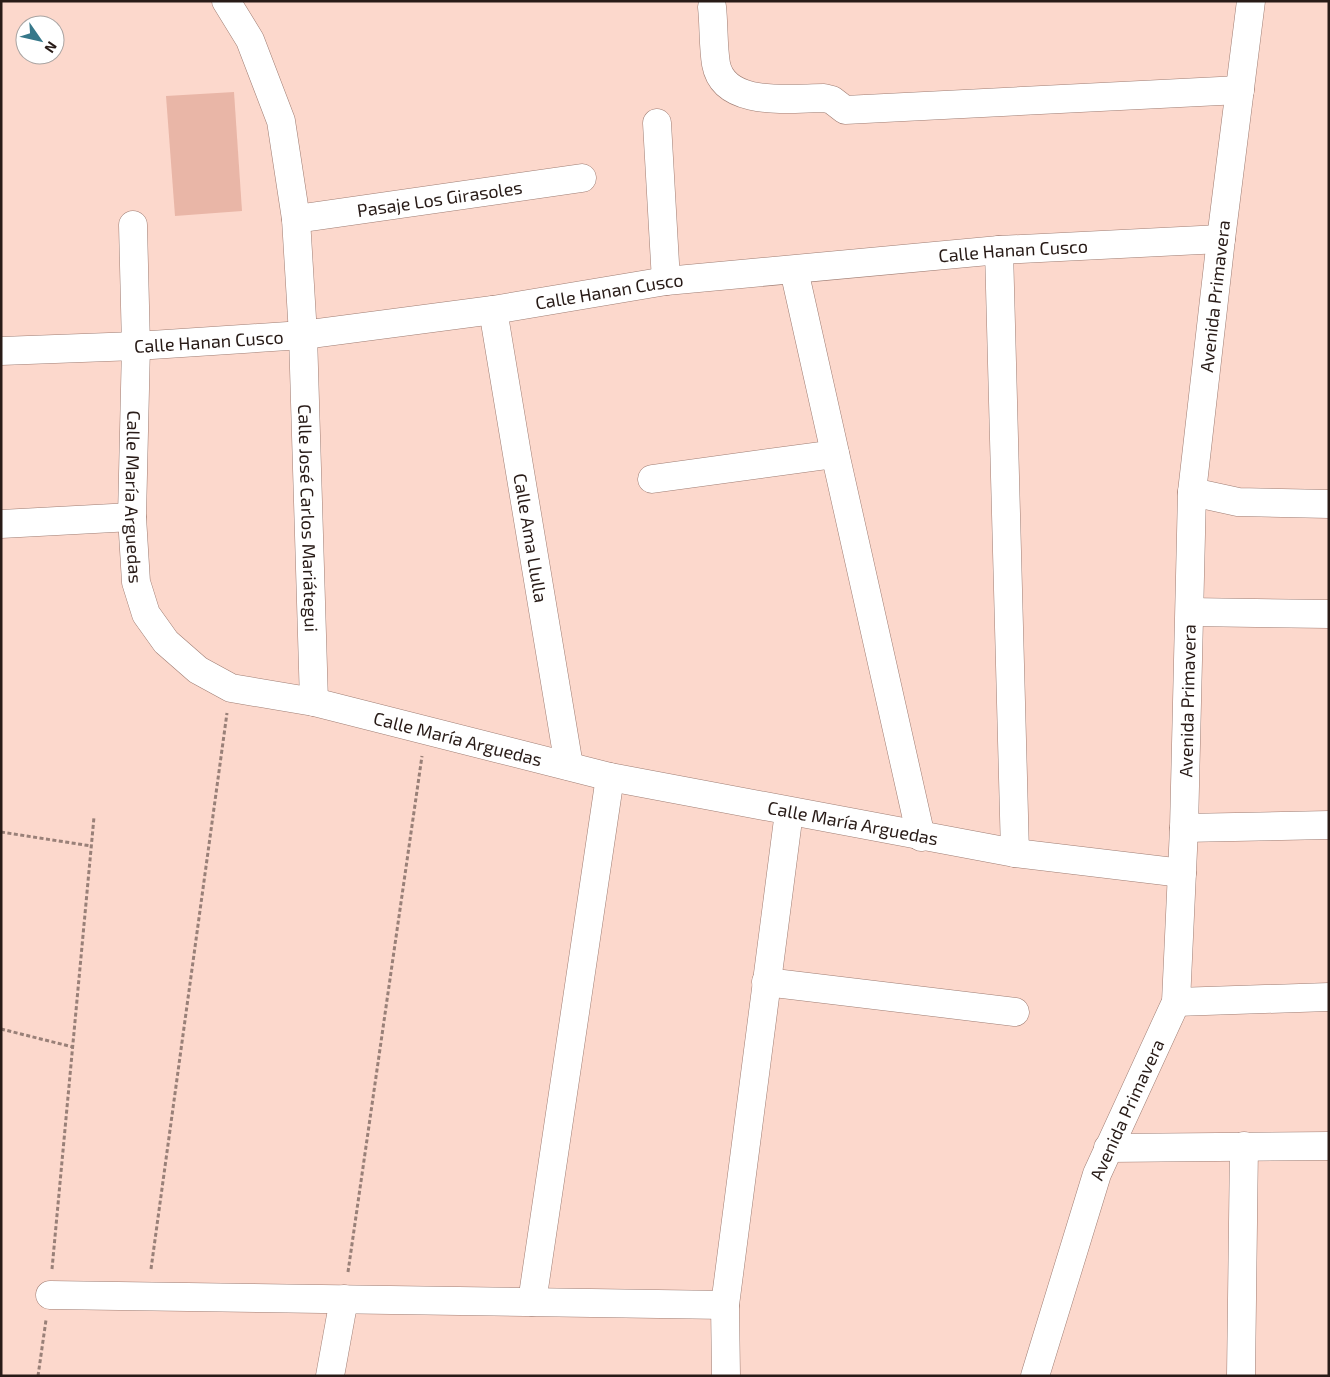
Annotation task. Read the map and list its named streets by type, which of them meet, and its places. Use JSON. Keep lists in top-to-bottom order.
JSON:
{
  "streets": {
    "street": [
      "Pasaje Los Girasoles",
      "Calle Hanan Cusco",
      "Avenida Primavera",
      "Calle María Arguedas",
      "Calle José Carlos Mariátegui",
      "Calle Ama Llulla"
    ]
  },
  "crossings": [
    ["Pasaje Los Girasoles", "Calle José Carlos Mariátegui"],
    ["Calle Hanan Cusco", "Avenida Primavera"],
    ["Calle Hanan Cusco", "Calle María Arguedas"],
    ["Calle Hanan Cusco", "Calle José Carlos Mariátegui"],
    ["Calle Hanan Cusco", "Calle Ama Llulla"],
    ["Avenida Primavera", "Calle María Arguedas"],
    ["Calle María Arguedas", "Calle José Carlos Mariátegui"],
    ["Calle María Arguedas", "Calle Ama Llulla"]
  ],
  "north": "bottom right"
}
